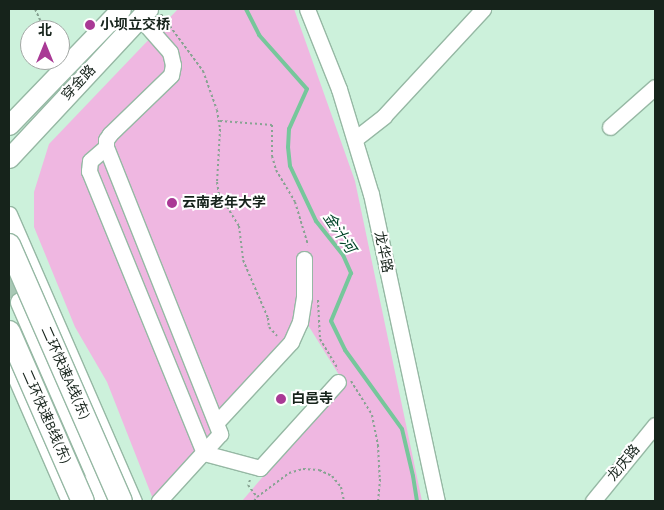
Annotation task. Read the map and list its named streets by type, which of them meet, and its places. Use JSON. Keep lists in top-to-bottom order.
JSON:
{
  "streets": {
    "highway": ["二环快速A线(东)", "二环快速B线(东)"],
    "main road": ["穿金路"],
    "street": ["龙华路", "龙庆路"]
  },
  "water": ["金汁河"],
  "places": ["小坝立交桥", "云南老年大学", "白邑寺"],
  "north": "top"
}
